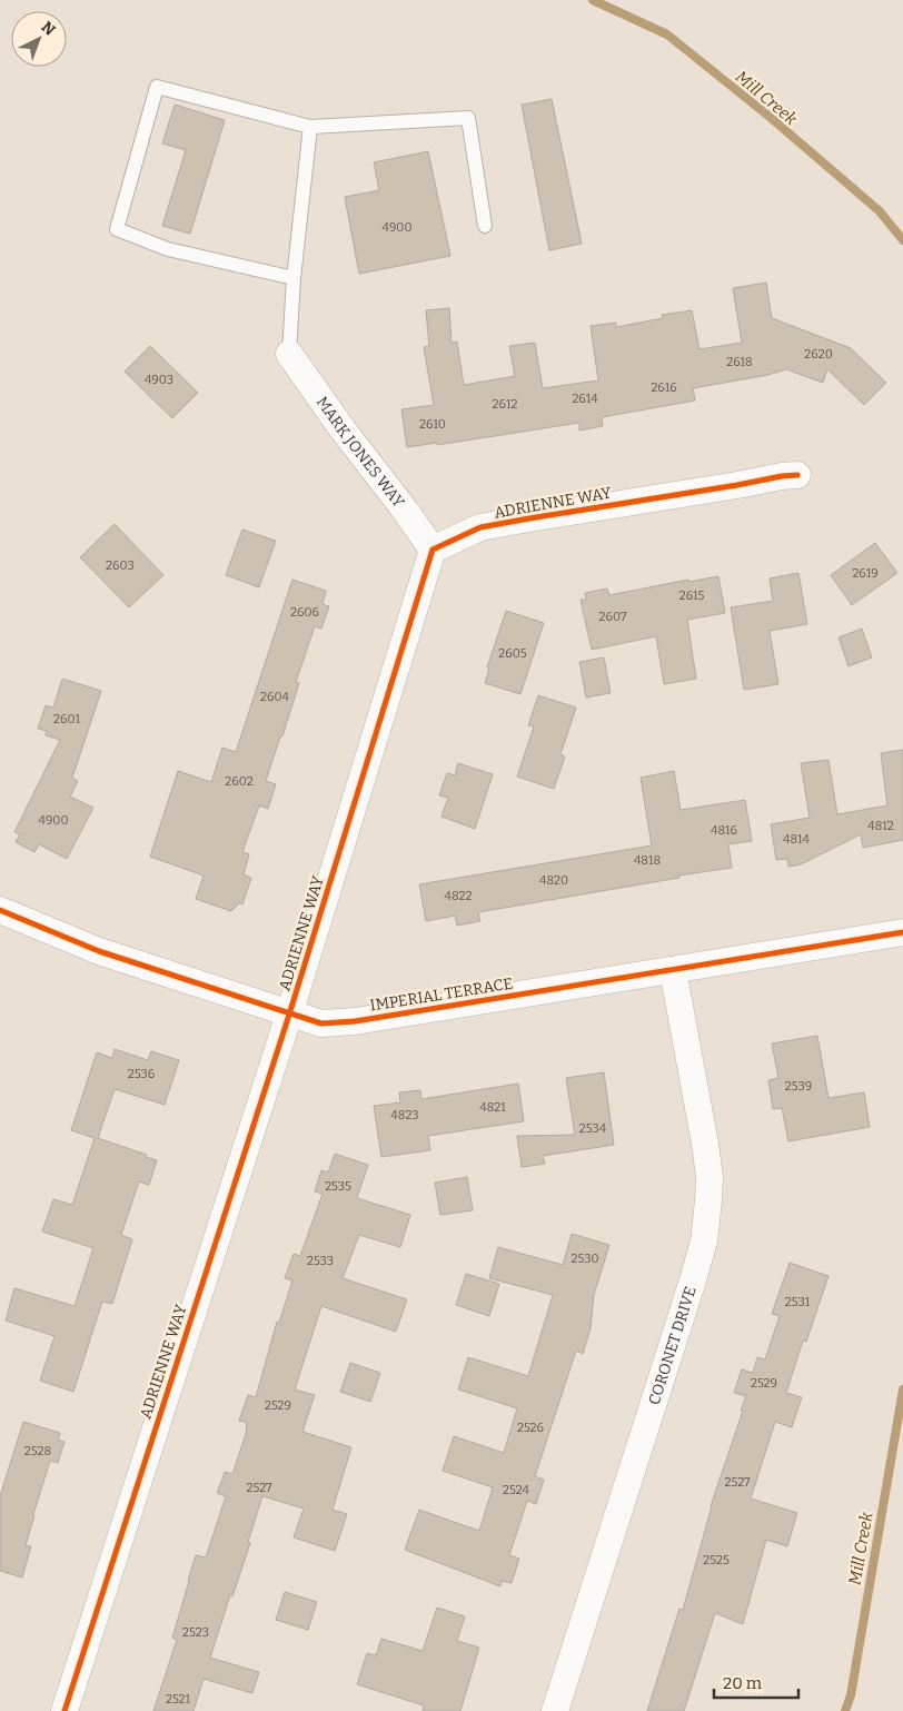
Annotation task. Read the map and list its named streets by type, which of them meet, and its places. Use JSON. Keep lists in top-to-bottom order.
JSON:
{
  "streets": {
    "street": [
      "MARK JONES WAY",
      "ADRIENNE WAY",
      "IMPERIAL TERRACE",
      "CORONET DRIVE"
    ]
  },
  "crossings": [
    ["MARK JONES WAY", "ADRIENNE WAY"],
    ["ADRIENNE WAY", "IMPERIAL TERRACE"],
    ["IMPERIAL TERRACE", "CORONET DRIVE"]
  ],
  "water": ["Mill Creek"],
  "house_numbers": [
    "4900",
    "2620",
    "2618",
    "4903",
    "2616",
    "2614",
    "2612",
    "2610",
    "2603",
    "2619",
    "2615",
    "2606",
    "2607",
    "2605",
    "2604",
    "2601",
    "2602",
    "4900",
    "4812",
    "4816",
    "4814",
    "4818",
    "4820",
    "4822",
    "2536",
    "2539",
    "4821",
    "4823",
    "2534",
    "2535",
    "2530",
    "2533",
    "2531",
    "2529",
    "2529",
    "2526",
    "2528",
    "2527",
    "2527",
    "2524",
    "2525",
    "2523",
    "2521"
  ],
  "scale_bar": "20 m",
  "north": "top right"
}
